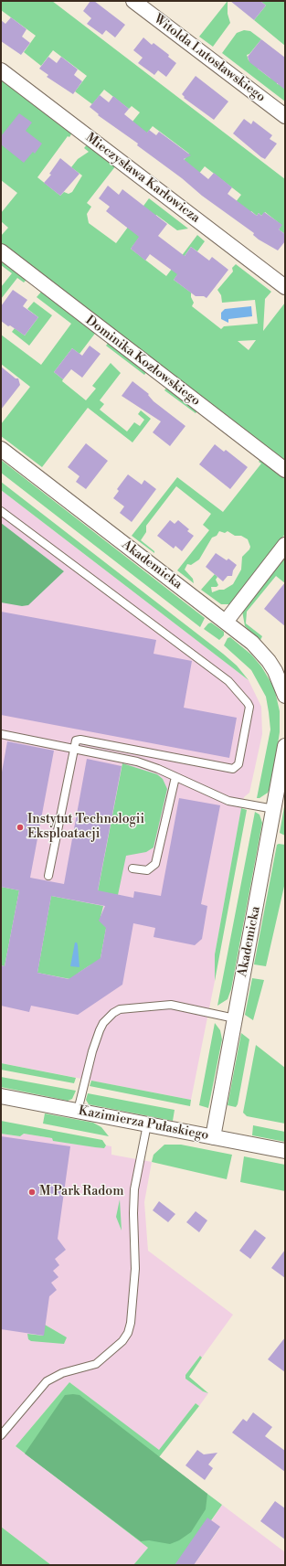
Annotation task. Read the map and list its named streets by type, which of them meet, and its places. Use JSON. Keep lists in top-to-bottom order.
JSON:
{
  "streets": {
    "street": [
      "Witolda Lutosławskiego",
      "Mieczysława Karłowicza",
      "Dominika Kozłowskiego",
      "Akademicka",
      "Kazimierza Pułaskiego"
    ]
  },
  "crossings": [
    ["Akademicka", "Kazimierza Pułaskiego"]
  ],
  "places": ["Instytut Technologii Eksploatacji", "M Park Radom"]
}
